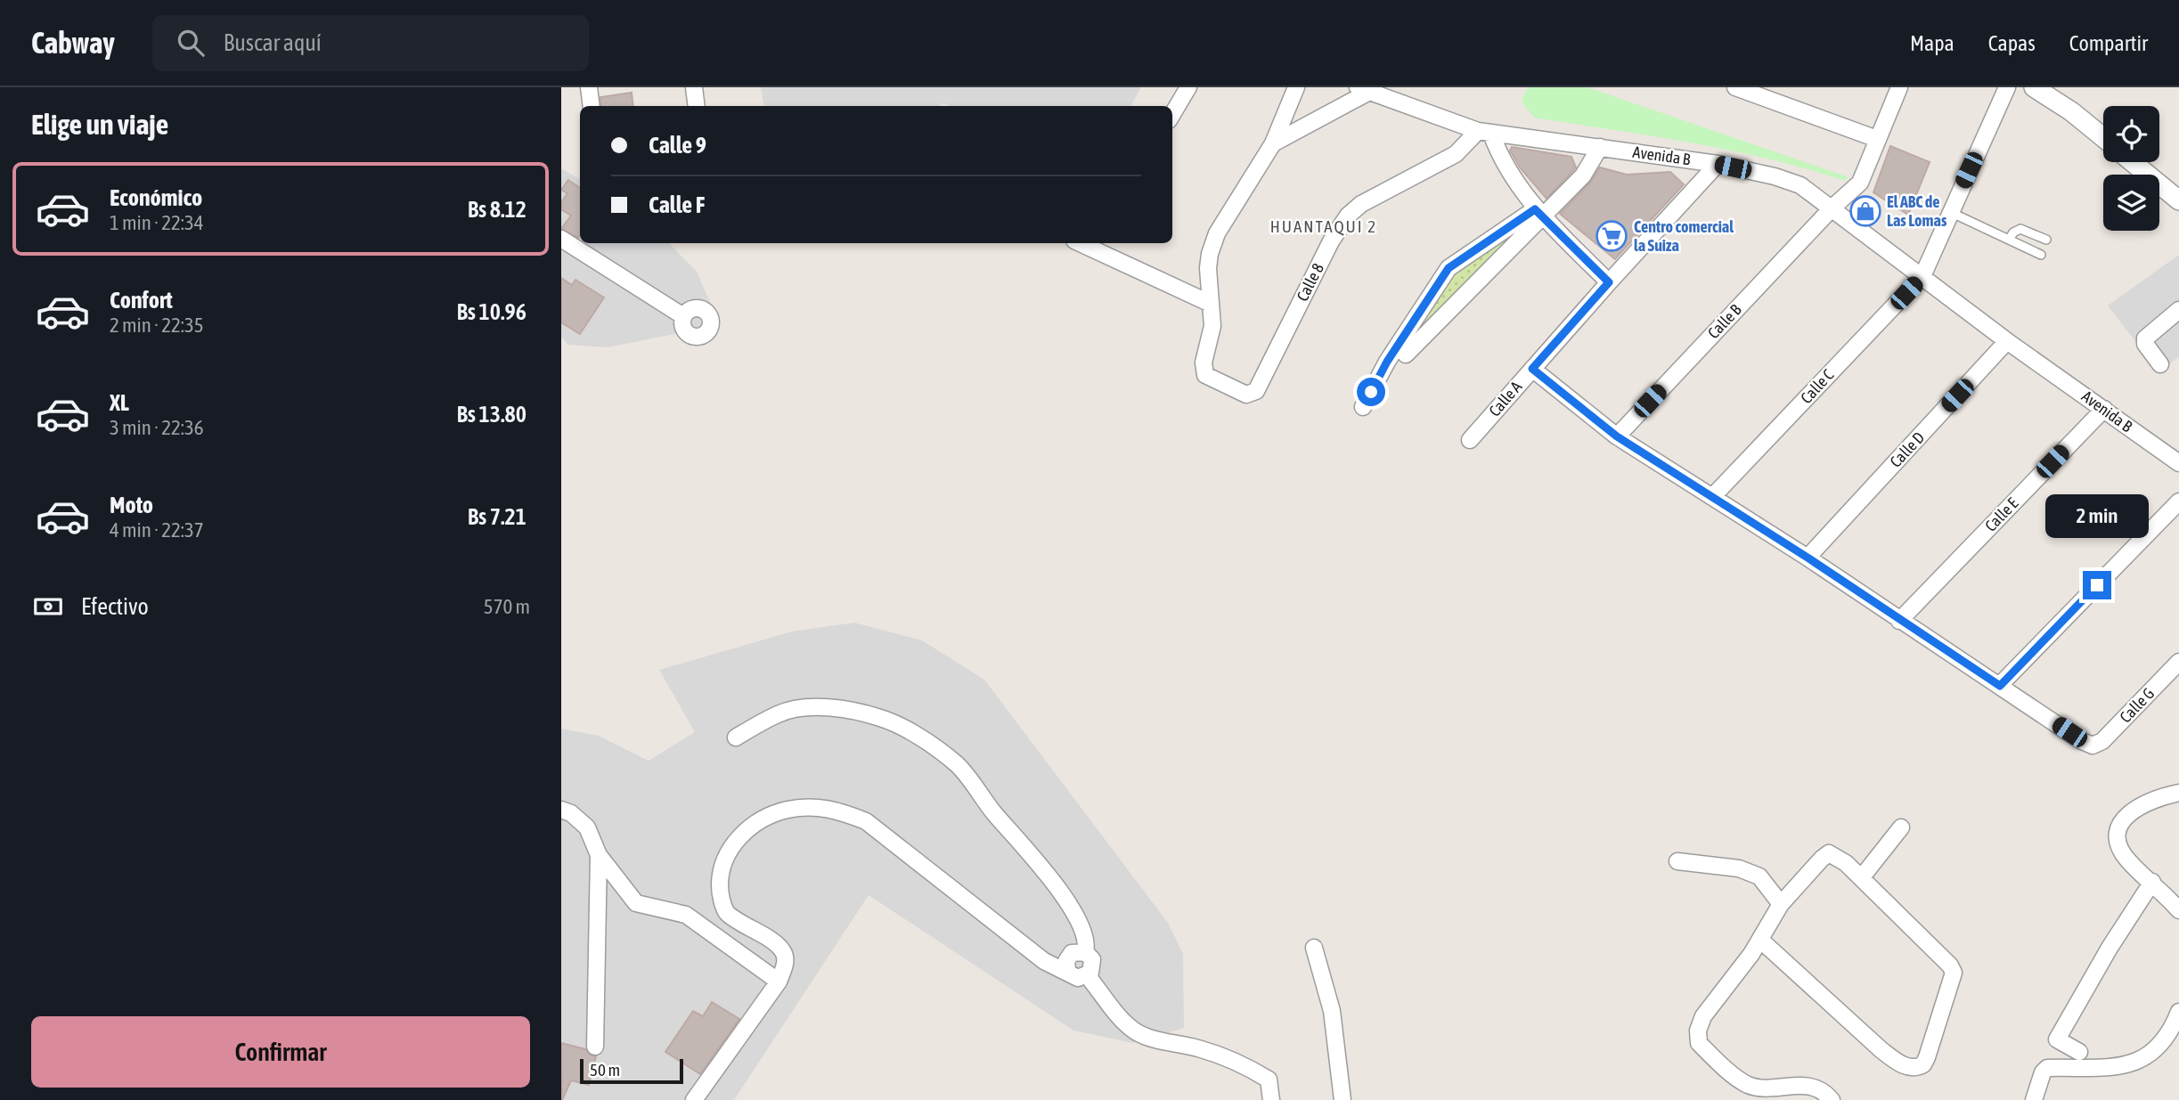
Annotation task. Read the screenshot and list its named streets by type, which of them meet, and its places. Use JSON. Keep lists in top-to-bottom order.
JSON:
{
  "streets": {
    "street": [
      "Avenida B",
      "Calle 8",
      "Calle B",
      "Calle C",
      "Calle A",
      "Calle D",
      "Calle E",
      "Calle G"
    ]
  },
  "crossings": [
    ["Avenida B", "Calle 8"],
    ["Avenida B", "Calle B"],
    ["Avenida B", "Calle C"],
    ["Avenida B", "Calle A"],
    ["Avenida B", "Calle D"],
    ["Avenida B", "Calle E"]
  ],
  "districts": ["HUANTAQUI 2"],
  "places": {
    "shop": ["El ABC de Las Lomas"],
    "supermarket": ["Centro comercial la Suiza"]
  },
  "scale_bar": "50 m",
  "page": {
    "header": "Cabway",
    "search": "Buscar aquí",
    "nav": ["Mapa", "Capas", "Compartir"],
    "heading": "Elige un viaje",
    "banner": ["Calle 9", "Calle F"],
    "list": [
      {
        "name": "Económico",
        "note": "1 min · 22:34",
        "value": "Bs 8.12"
      },
      {
        "name": "Confort",
        "note": "2 min · 22:35",
        "value": "Bs 10.96"
      },
      {
        "name": "XL",
        "note": "3 min · 22:36",
        "value": "Bs 13.80"
      },
      {
        "name": "Moto",
        "note": "4 min · 22:37",
        "value": "Bs 7.21"
      }
    ],
    "bubble": "2 min",
    "pay": ["Efectivo", "570 m"],
    "buttons": "Confirmar",
    "scale": "50 m"
  }
}
